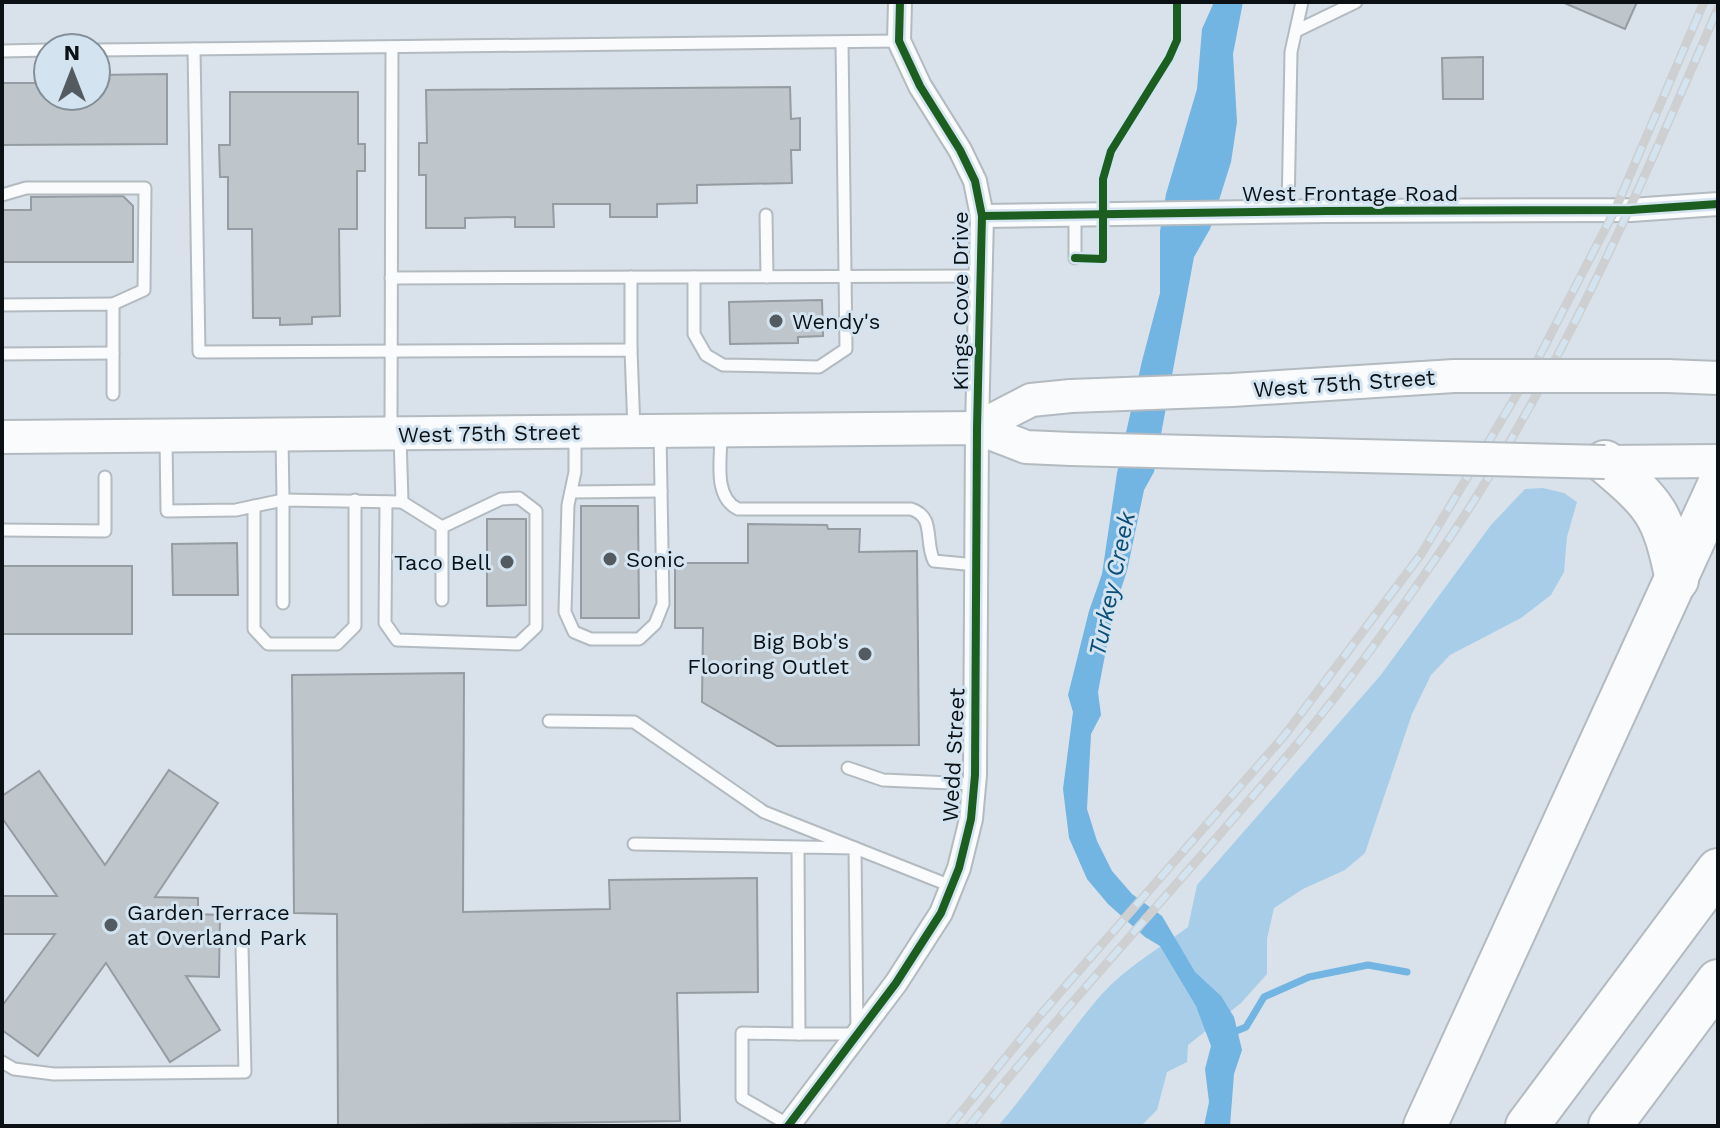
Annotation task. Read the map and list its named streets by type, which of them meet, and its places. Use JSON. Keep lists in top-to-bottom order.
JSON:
{
  "streets": {
    "main road": ["West 75th Street"],
    "street": ["West Frontage Road", "Kings Cove Drive", "Wedd Street"]
  },
  "crossings": [
    ["West Frontage Road", "Kings Cove Drive"],
    ["Kings Cove Drive", "West 75th Street"],
    ["Kings Cove Drive", "Wedd Street"],
    ["West 75th Street", "Wedd Street"]
  ],
  "water": ["Turkey Creek"],
  "places": [
    "Wendy's",
    "Sonic",
    "Taco Bell",
    "Big Bob's Flooring Outlet",
    "Garden Terrace at Overland Park"
  ],
  "north": "top"
}
